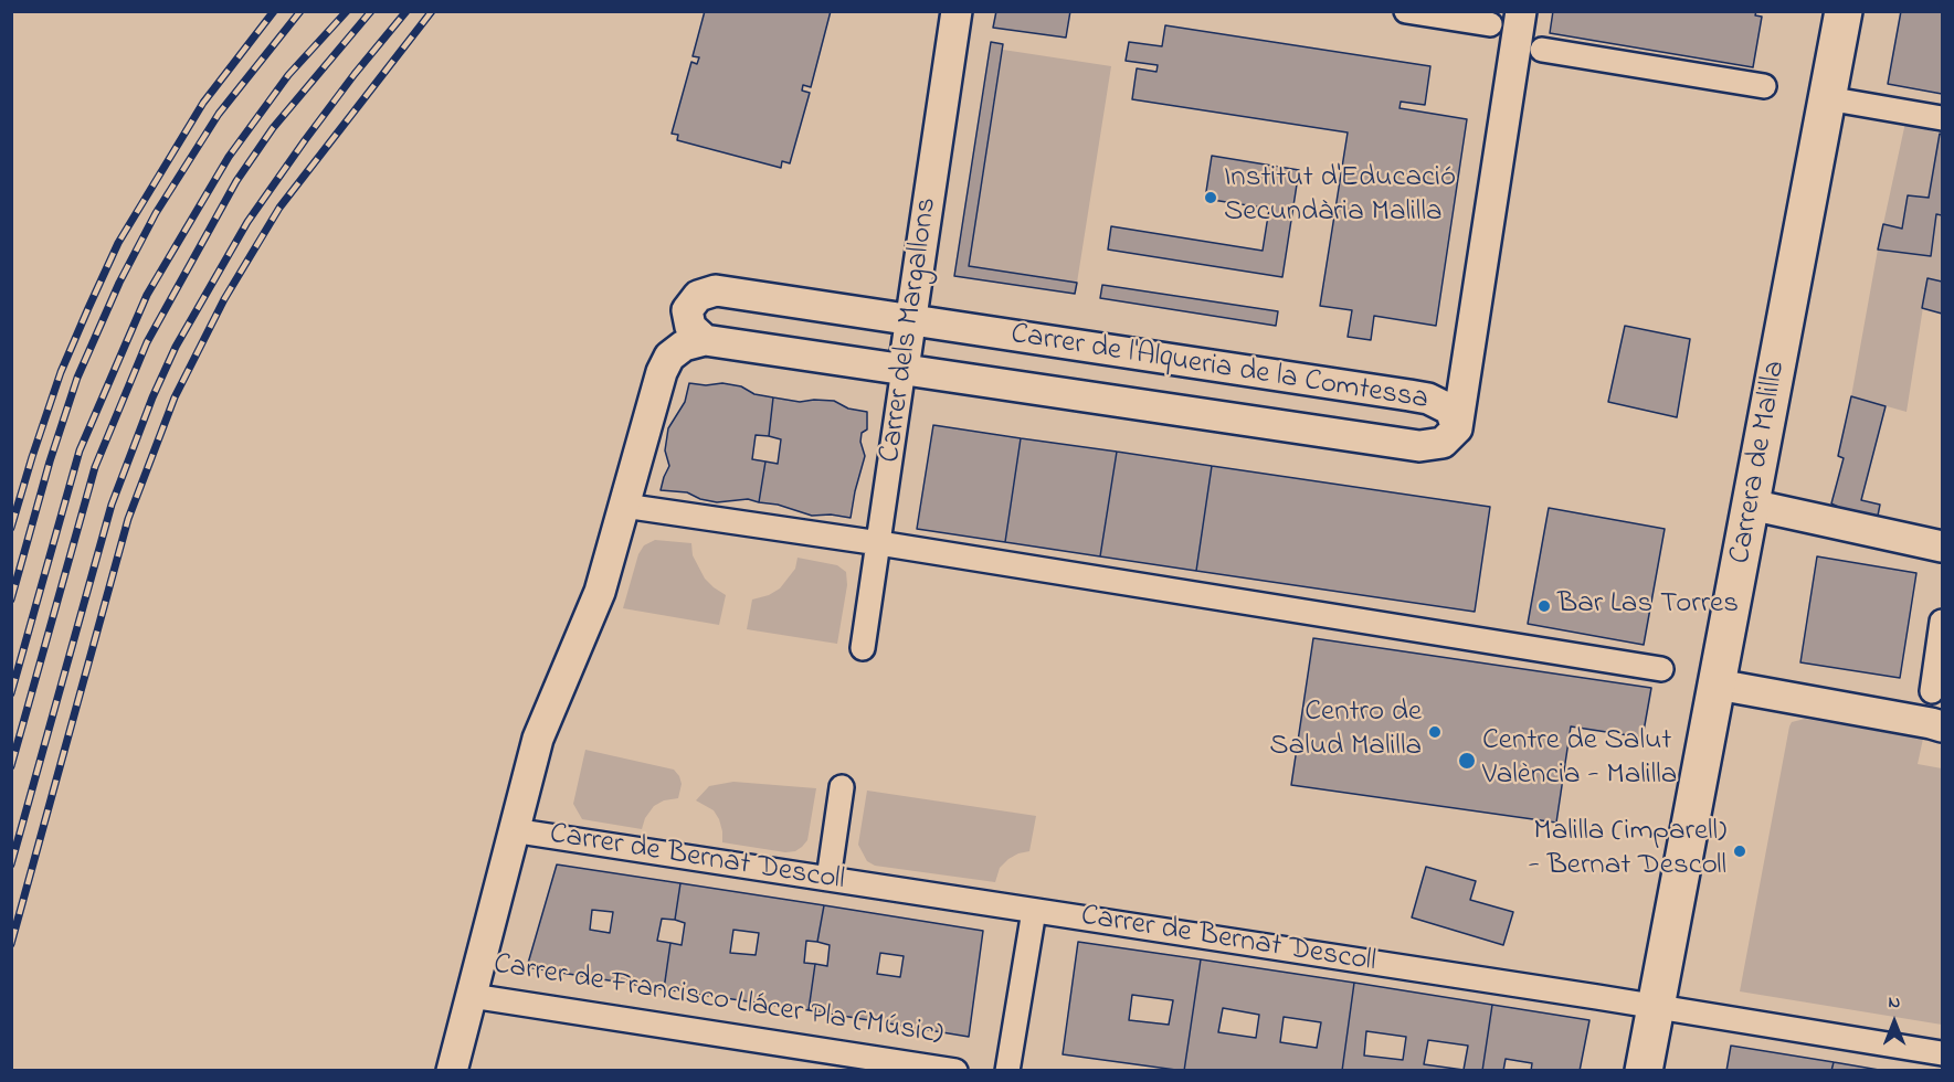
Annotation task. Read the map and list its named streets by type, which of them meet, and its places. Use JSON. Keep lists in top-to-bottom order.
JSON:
{
  "streets": {
    "street": [
      "Carrer dels Margallons",
      "Carrer de l'Alqueria de la Comtessa",
      "Carrera de Malilla",
      "Carrer de Bernat Descoll",
      "Carrer de Francisco Llácer Pla (Músic)"
    ]
  },
  "crossings": [
    ["Carrer dels Margallons", "Carrer de l'Alqueria de la Comtessa"],
    ["Carrera de Malilla", "Carrer de Bernat Descoll"]
  ],
  "places": [
    "Institut d'Educació Secundària Malilla",
    "Bar Las Torres",
    "Centro de Salud Malilla",
    "Centre de Salut València - Malilla",
    "Malilla (imparell) - Bernat Descoll"
  ],
  "north": "top"
}
